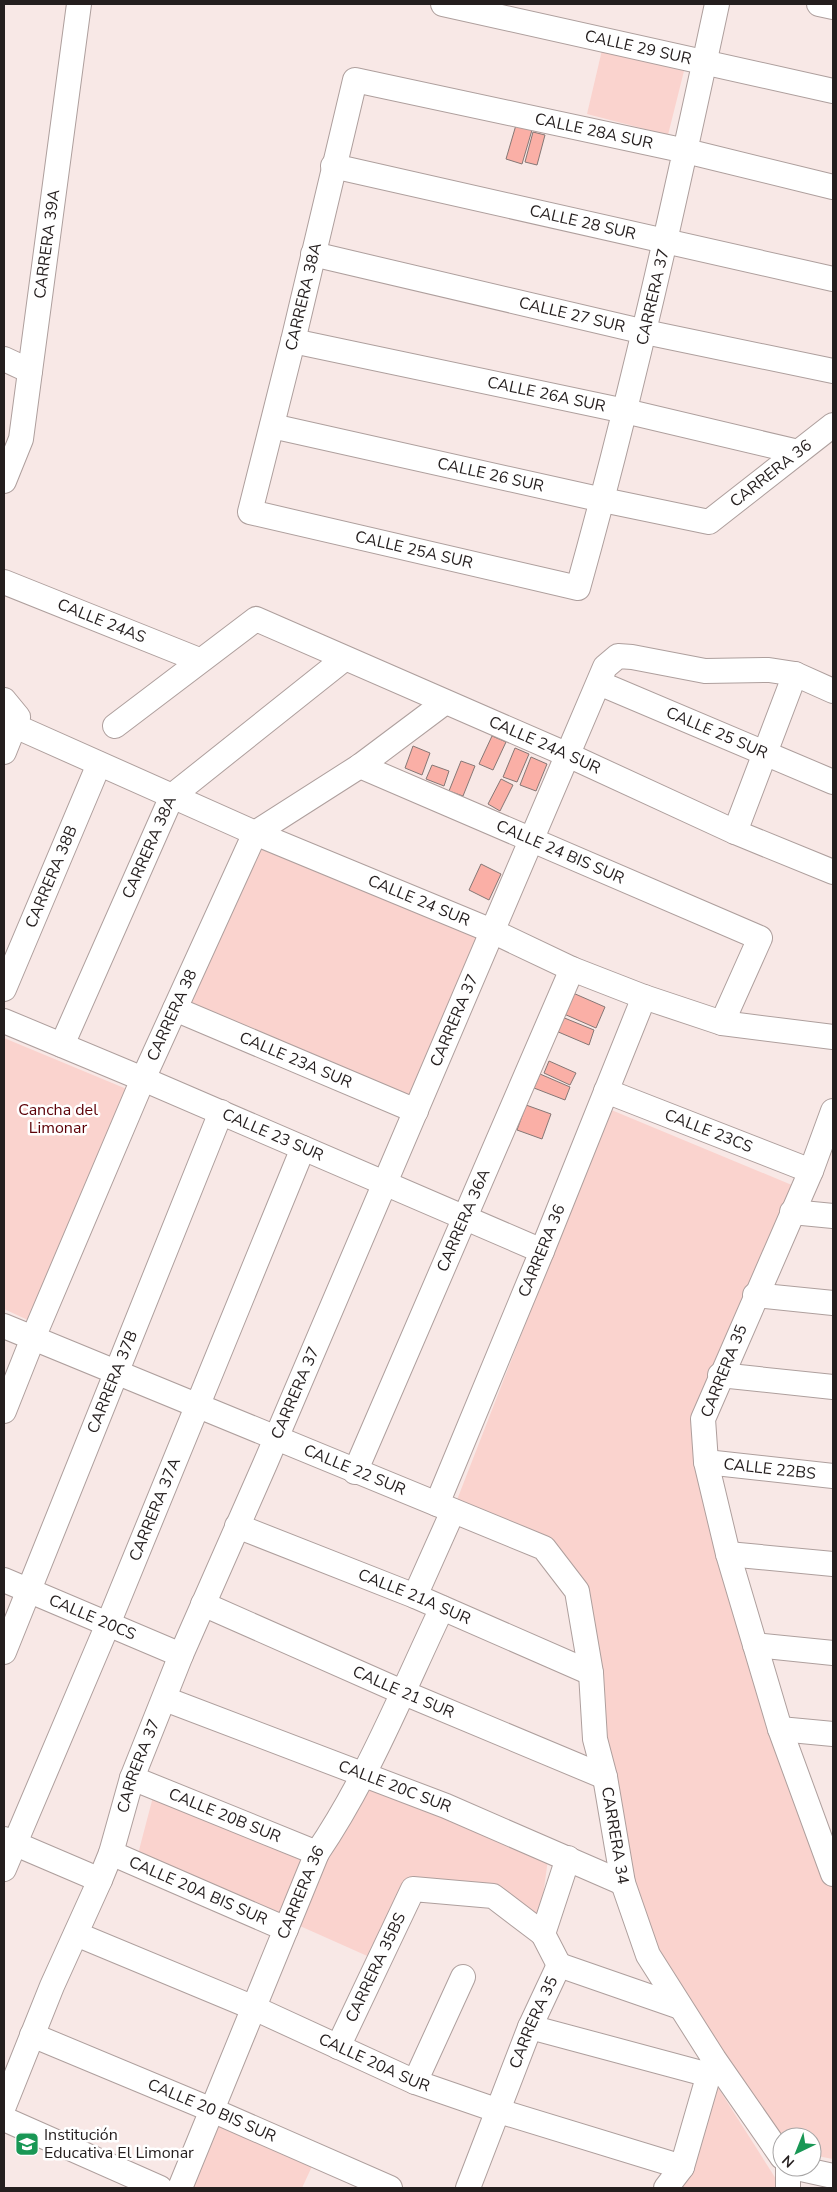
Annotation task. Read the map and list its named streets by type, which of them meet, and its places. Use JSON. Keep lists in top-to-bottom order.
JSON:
{
  "streets": {
    "street": [
      "CALLE 29 SUR",
      "CALLE 28A SUR",
      "CALLE 28 SUR",
      "CARRERA 39A",
      "CARRERA 38A",
      "CARRERA 37",
      "CALLE 27 SUR",
      "CALLE 26A SUR",
      "CARRERA 36",
      "CALLE 26 SUR",
      "CALLE 25A SUR",
      "CALLE 24AS",
      "CALLE 25 SUR",
      "CALLE 24A SUR",
      "CALLE 24 BIS SUR",
      "CARRERA 38B",
      "CALLE 24 SUR",
      "CARRERA 38",
      "CALLE 23A SUR",
      "CALLE 23CS",
      "CALLE 23 SUR",
      "CARRERA 36A",
      "CARRERA 35",
      "CARRERA 37B",
      "CALLE 22BS",
      "CALLE 22 SUR",
      "CARRERA 37A",
      "CALLE 21A SUR",
      "CALLE 20CS",
      "CALLE 21 SUR",
      "CALLE 20C SUR",
      "CALLE 20B SUR",
      "CARRERA 34",
      "CALLE 20A BIS SUR",
      "CARRERA 35BS",
      "CALLE 20A SUR",
      "CALLE 20 BIS SUR"
    ]
  },
  "crossings": [
    ["CALLE 29 SUR", "CARRERA 37"],
    ["CALLE 28A SUR", "CARRERA 38A"],
    ["CALLE 28A SUR", "CARRERA 37"],
    ["CALLE 28 SUR", "CARRERA 38A"],
    ["CALLE 28 SUR", "CARRERA 37"],
    ["CARRERA 38A", "CALLE 27 SUR"],
    ["CARRERA 38A", "CALLE 26A SUR"],
    ["CARRERA 38A", "CALLE 26 SUR"],
    ["CARRERA 38A", "CALLE 25A SUR"],
    ["CARRERA 38A", "CALLE 24A SUR"],
    ["CARRERA 38A", "CALLE 24 SUR"],
    ["CARRERA 38A", "CALLE 23 SUR"],
    ["CARRERA 37", "CALLE 27 SUR"],
    ["CARRERA 37", "CALLE 26A SUR"],
    ["CARRERA 37", "CALLE 26 SUR"],
    ["CARRERA 37", "CALLE 25A SUR"],
    ["CARRERA 37", "CALLE 25 SUR"],
    ["CARRERA 37", "CALLE 24A SUR"],
    ["CARRERA 37", "CALLE 24 BIS SUR"],
    ["CARRERA 37", "CALLE 24 SUR"],
    ["CARRERA 37", "CALLE 23A SUR"],
    ["CARRERA 37", "CALLE 23 SUR"],
    ["CARRERA 37", "CALLE 22 SUR"],
    ["CARRERA 37", "CALLE 21A SUR"],
    ["CARRERA 37", "CALLE 20CS"],
    ["CARRERA 37", "CALLE 21 SUR"],
    ["CARRERA 37", "CALLE 20C SUR"],
    ["CARRERA 37", "CALLE 20B SUR"],
    ["CARRERA 37", "CALLE 20A BIS SUR"],
    ["CARRERA 37", "CALLE 20A SUR"],
    ["CARRERA 37", "CALLE 20 BIS SUR"],
    ["CALLE 26A SUR", "CARRERA 36"],
    ["CARRERA 36", "CALLE 26 SUR"],
    ["CARRERA 36", "CALLE 24 SUR"],
    ["CARRERA 36", "CALLE 23CS"],
    ["CARRERA 36", "CALLE 23 SUR"],
    ["CARRERA 36", "CALLE 22 SUR"],
    ["CARRERA 36", "CALLE 21A SUR"],
    ["CARRERA 36", "CALLE 21 SUR"],
    ["CARRERA 36", "CALLE 20C SUR"],
    ["CARRERA 36", "CALLE 20B SUR"],
    ["CARRERA 36", "CALLE 20A BIS SUR"],
    ["CARRERA 36", "CALLE 20A SUR"],
    ["CARRERA 36", "CALLE 20 BIS SUR"],
    ["CALLE 24AS", "CALLE 24A SUR"],
    ["CALLE 24 BIS SUR", "CALLE 24 SUR"],
    ["CARRERA 38B", "CALLE 24 SUR"],
    ["CALLE 24 SUR", "CARRERA 38"],
    ["CALLE 24 SUR", "CARRERA 36A"],
    ["CARRERA 38", "CALLE 23A SUR"],
    ["CARRERA 38", "CALLE 23 SUR"],
    ["CARRERA 38", "CALLE 22 SUR"],
    ["CALLE 23CS", "CARRERA 35"],
    ["CALLE 23 SUR", "CARRERA 36A"],
    ["CALLE 23 SUR", "CARRERA 37B"],
    ["CALLE 23 SUR", "CARRERA 37A"],
    ["CARRERA 36A", "CALLE 22 SUR"],
    ["CARRERA 35", "CALLE 22BS"],
    ["CARRERA 35", "CARRERA 35BS"],
    ["CARRERA 35", "CALLE 20A SUR"],
    ["CARRERA 37B", "CALLE 22 SUR"],
    ["CARRERA 37B", "CALLE 20CS"],
    ["CALLE 22 SUR", "CARRERA 37A"],
    ["CALLE 22 SUR", "CARRERA 34"],
    ["CARRERA 37A", "CALLE 20CS"],
    ["CALLE 21A SUR", "CARRERA 34"],
    ["CALLE 21 SUR", "CARRERA 34"],
    ["CALLE 20C SUR", "CARRERA 34"],
    ["CARRERA 35BS", "CALLE 20A SUR"]
  ],
  "parks": ["Cancha del Limonar"],
  "places": {
    "school or university": ["Institución Educativa El Limonar"]
  },
  "north": "bottom left"
}
